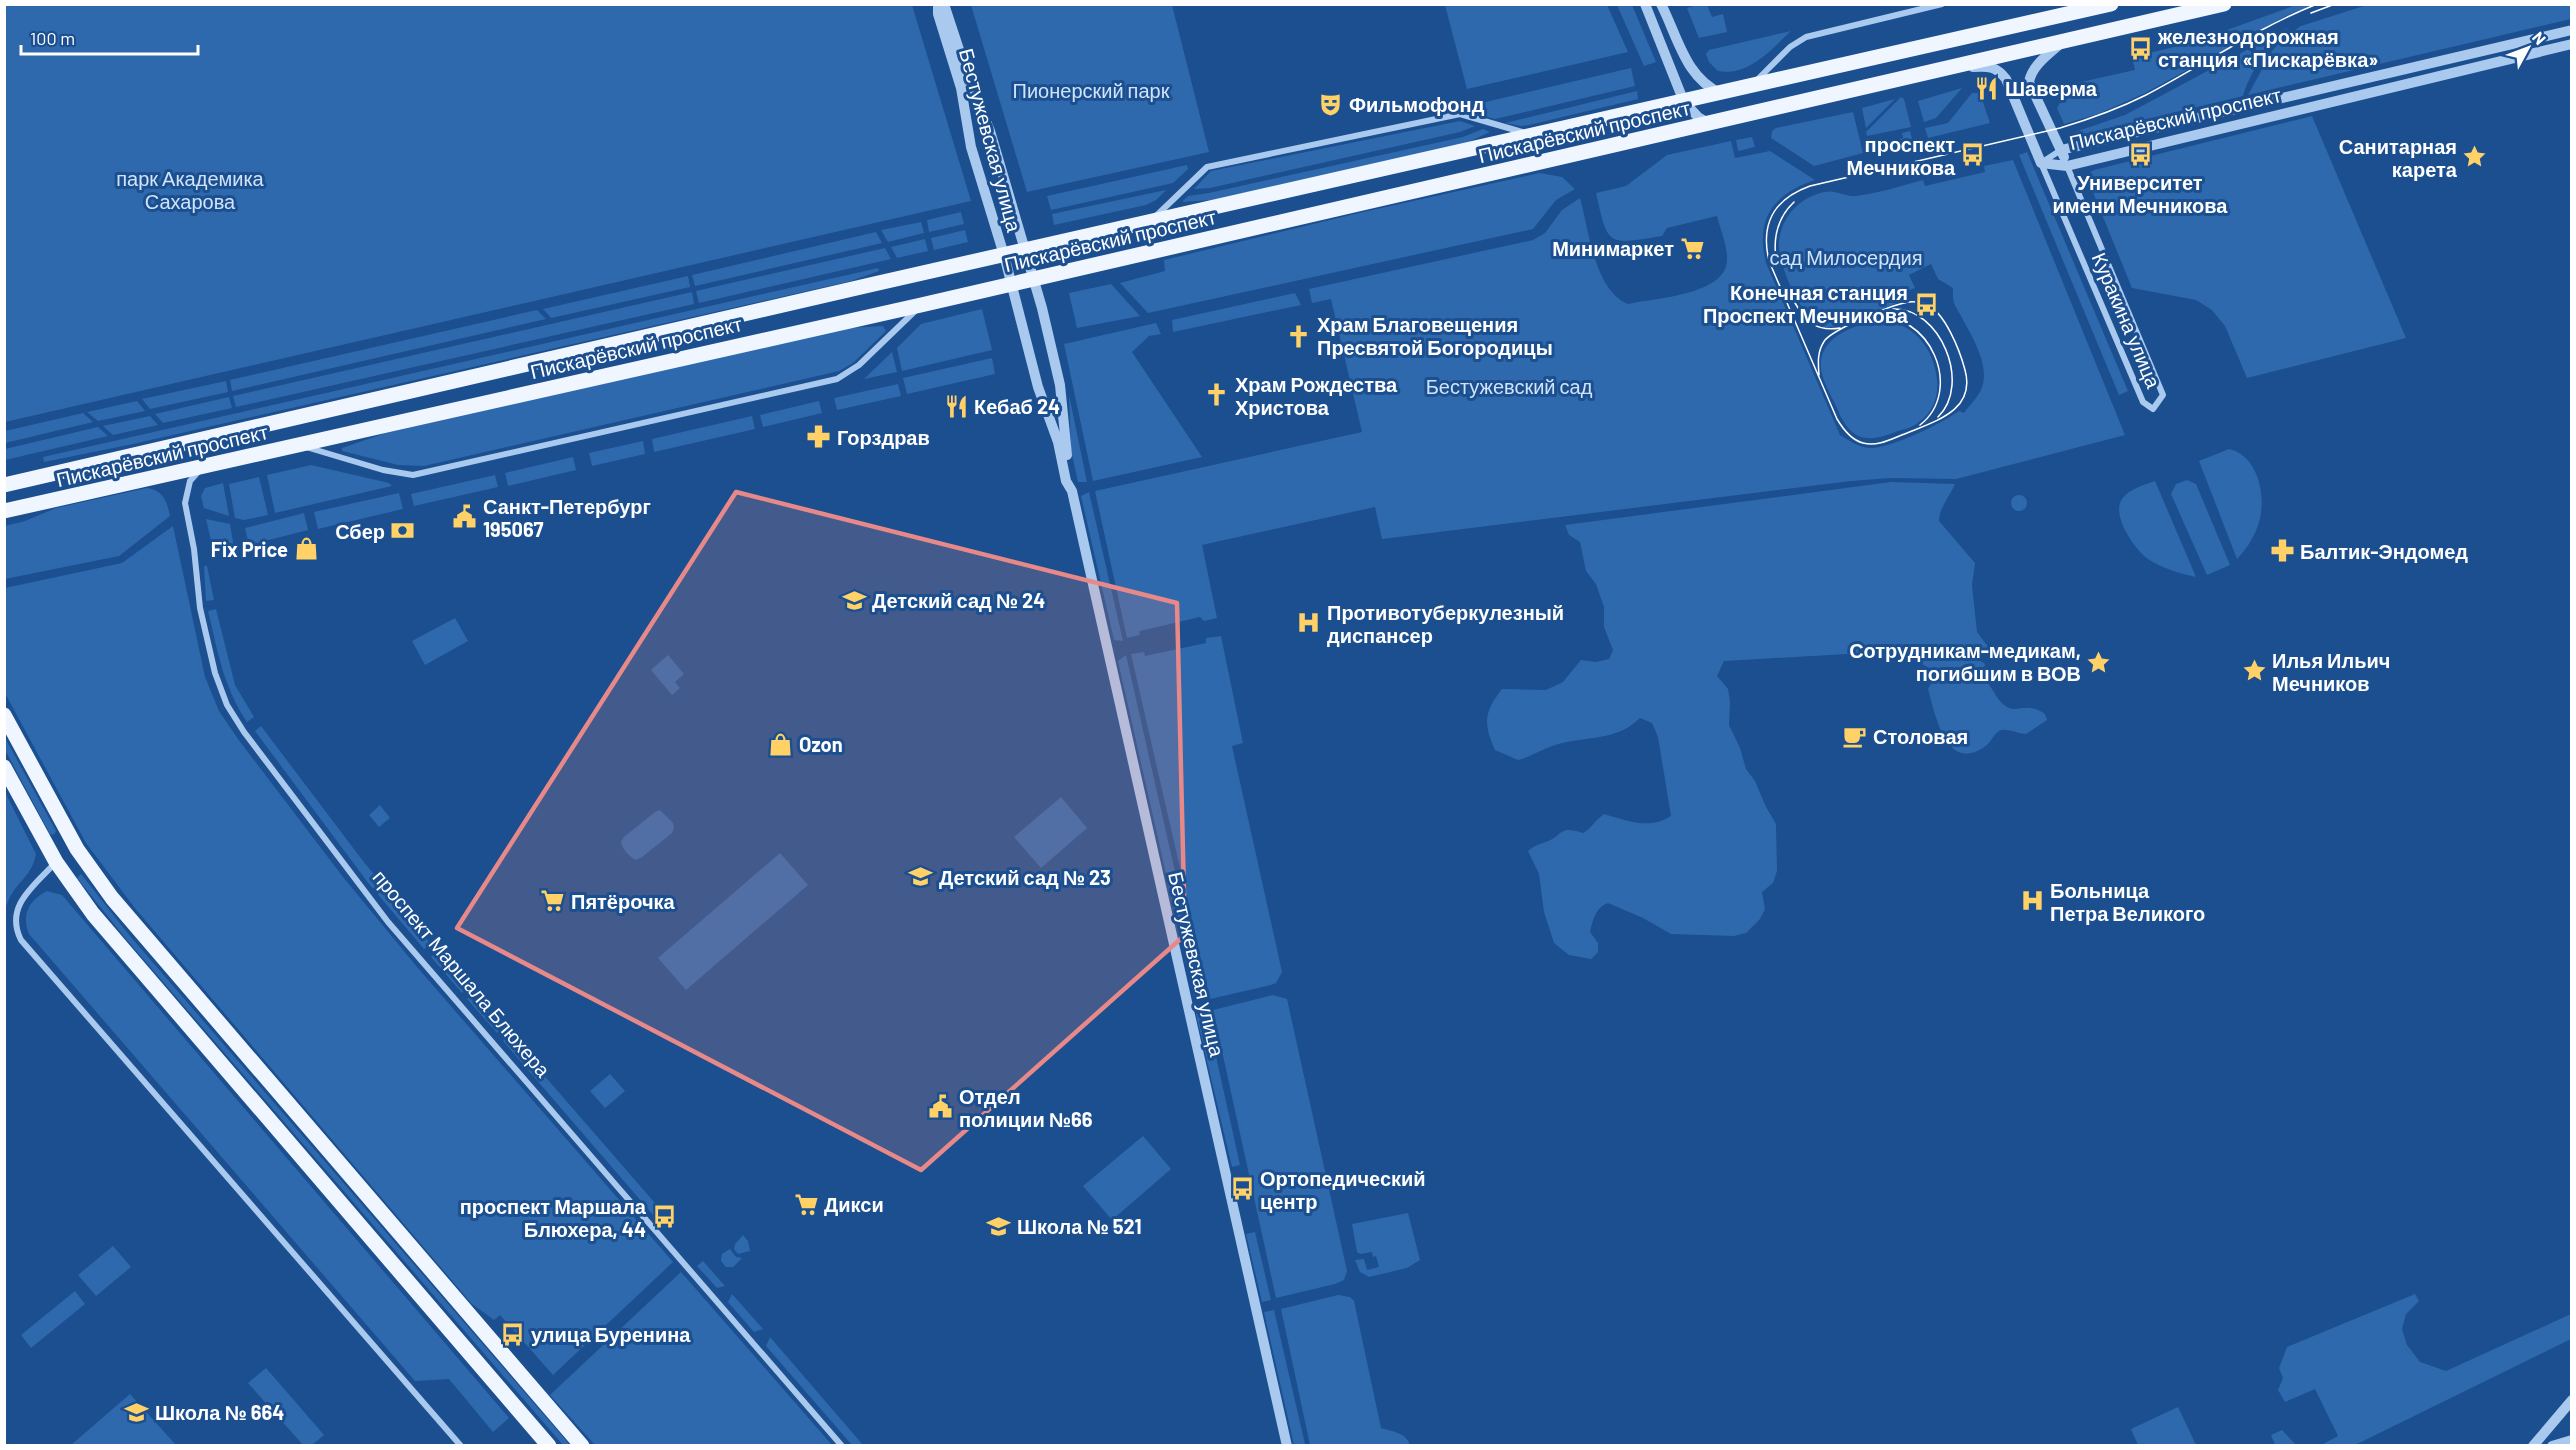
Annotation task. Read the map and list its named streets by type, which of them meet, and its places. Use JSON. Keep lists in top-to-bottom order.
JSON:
{
  "streets": {
    "main road": ["Пискарёвский проспект"],
    "street": ["Бестужевская улица", "Куракина улица", "проспект Маршала Блюхера"]
  },
  "crossings": [
    ["Пискарёвский проспект", "Бестужевская улица"],
    ["Пискарёвский проспект", "Куракина улица"],
    ["Пискарёвский проспект", "проспект Маршала Блюхера"]
  ],
  "parks": [
    "Пионерский парк",
    "парк Академика Сахарова",
    "сад Милосердия",
    "Бестужевский сад"
  ],
  "places": {
    "bus stop": [
      "железнодорожная станция «Пискарёвка»",
      "проспект Мечникова",
      "Университет имени Мечникова",
      "Конечная станция Проспект Мечникова",
      "Ортопедический центр",
      "проспект Маршала Блюхера, 44",
      "улица Буренина"
    ],
    "restaurant": ["Шаверма", "Кебаб 24"],
    "theatre": ["Фильмофонд"],
    "place": ["Санитарная карета", "Сотрудникам-медикам, погибшим в ВОВ", "Илья Ильич Мечников"],
    "supermarket": ["Минимаркет", "Пятёрочка", "Дикси"],
    "church": ["Храм Благовещения Пресвятой Богородицы", "Храм Рождества Христова"],
    "pharmacy": ["Горздрав", "Балтик-Эндомед"],
    "public building": ["Санкт-Петербург 195067", "Отдел полиции №66"],
    "bank": ["Сбер"],
    "shop": ["Fix Price", "Ozon"],
    "school or university": [
      "Детский сад № 24",
      "Детский сад № 23",
      "Школа № 521",
      "Школа № 664"
    ],
    "hospital": ["Противотуберкулезный диспансер", "Больница Петра Великого"],
    "cafe": ["Столовая"]
  },
  "scale_bar": "100 m",
  "north": "top right"
}
